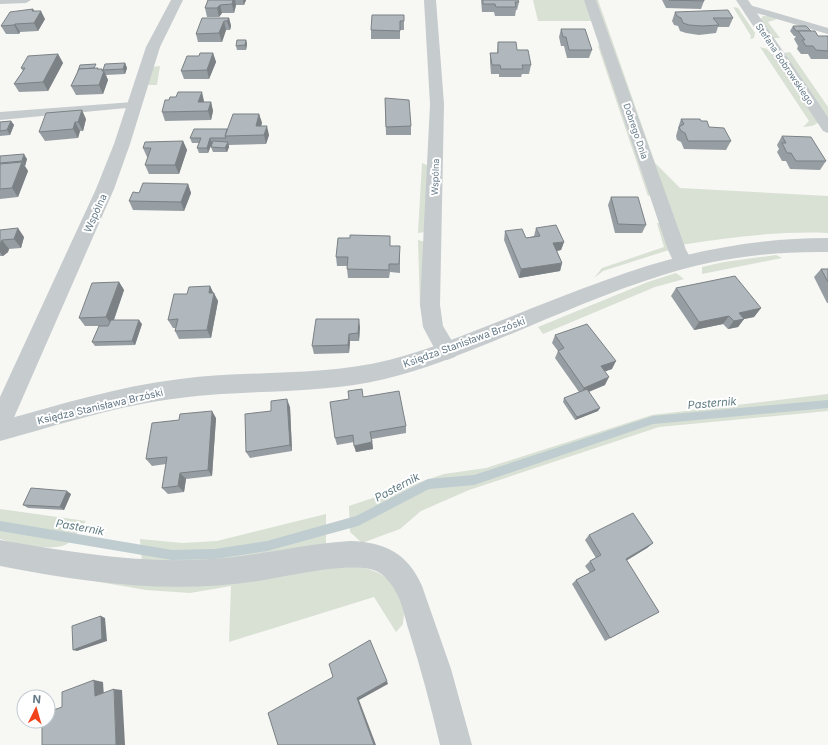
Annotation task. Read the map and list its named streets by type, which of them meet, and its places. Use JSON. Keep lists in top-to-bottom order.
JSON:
{
  "streets": {
    "street": [
      "Stefana Bobrowskiego",
      "Dobrego Dnia",
      "Wspólna",
      "Księdza Stanisława Brzóski"
    ]
  },
  "crossings": [
    ["Dobrego Dnia", "Księdza Stanisława Brzóski"],
    ["Wspólna", "Księdza Stanisława Brzóski"]
  ],
  "water": ["Pasternik"],
  "north": "top"
}
